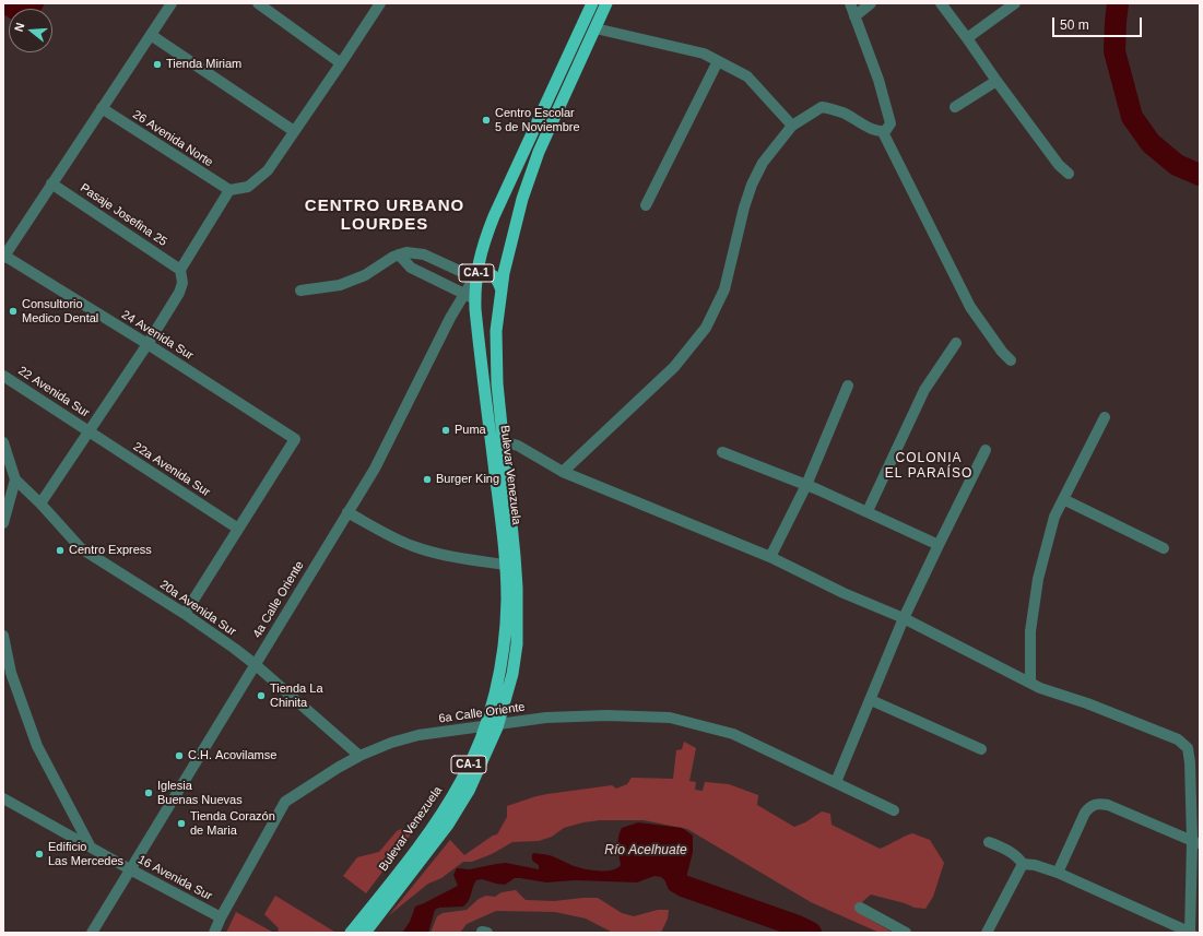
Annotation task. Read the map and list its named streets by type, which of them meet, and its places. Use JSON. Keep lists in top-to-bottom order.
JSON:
{
  "streets": {
    "highway": ["CA-1", "Bulevar Venezuela"],
    "street": [
      "26 Avenida Norte",
      "Pasaje Josefina 25",
      "24 Avenida Sur",
      "22 Avenida Sur",
      "22a Avenida Sur",
      "4a Calle Oriente",
      "20a Avenida Sur",
      "6a Calle Oriente",
      "16 Avenida Sur"
    ]
  },
  "crossings": [
    ["24 Avenida Sur", "22a Avenida Sur"],
    ["22 Avenida Sur", "22a Avenida Sur"],
    ["Bulevar Venezuela", "4a Calle Oriente"],
    ["4a Calle Oriente", "20a Avenida Sur"],
    ["4a Calle Oriente", "16 Avenida Sur"],
    ["20a Avenida Sur", "6a Calle Oriente"],
    ["6a Calle Oriente", "16 Avenida Sur"]
  ],
  "districts": ["CENTRO URBANO LOURDES", "COLONIA EL PARAÍSO"],
  "water": ["Río Acelhuate"],
  "places": [
    "Tienda Miriam",
    "Centro Escolar 5 de Noviembre",
    "Consultorio Medico Dental",
    "Puma",
    "Burger King",
    "Centro Express",
    "Tienda La Chinita",
    "C.H. Acovilamse",
    "Iglesia Buenas Nuevas",
    "Tienda Corazón de Maria",
    "Edificio Las Mercedes"
  ],
  "scale_bar": "50 m",
  "north": "left"
}
